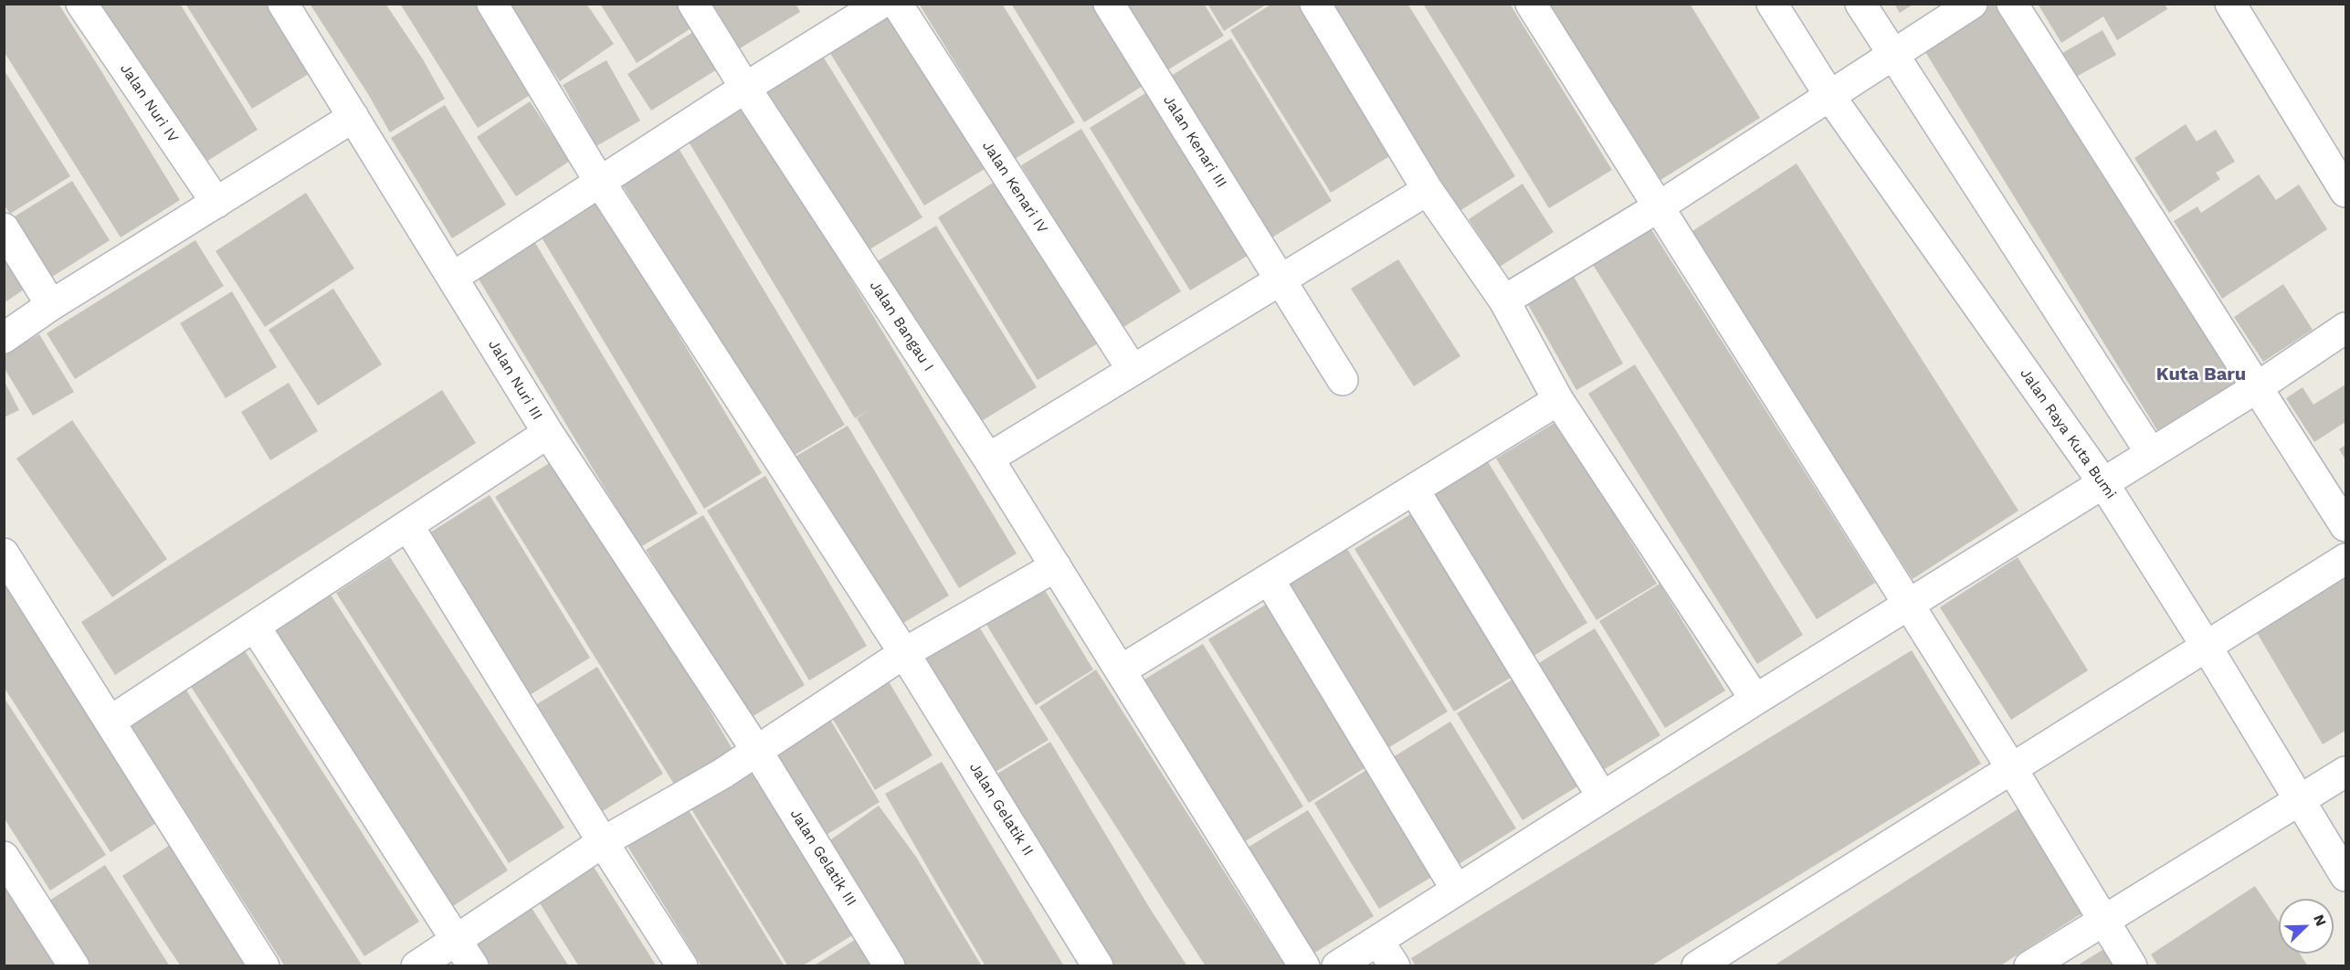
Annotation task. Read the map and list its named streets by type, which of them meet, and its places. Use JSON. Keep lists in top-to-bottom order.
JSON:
{
  "streets": {
    "street": [
      "Jalan Nuri IV",
      "Jalan Kenari III",
      "Jalan Kenari IV",
      "Jalan Bangau I",
      "Jalan Nuri III",
      "Jalan Raya Kuta Bumi",
      "Jalan Gelatik II",
      "Jalan Gelatik III"
    ]
  },
  "crossings": [
    ["Jalan Nuri III", "Jalan Gelatik III"]
  ],
  "districts": ["Kuta Baru"],
  "north": "top right"
}
